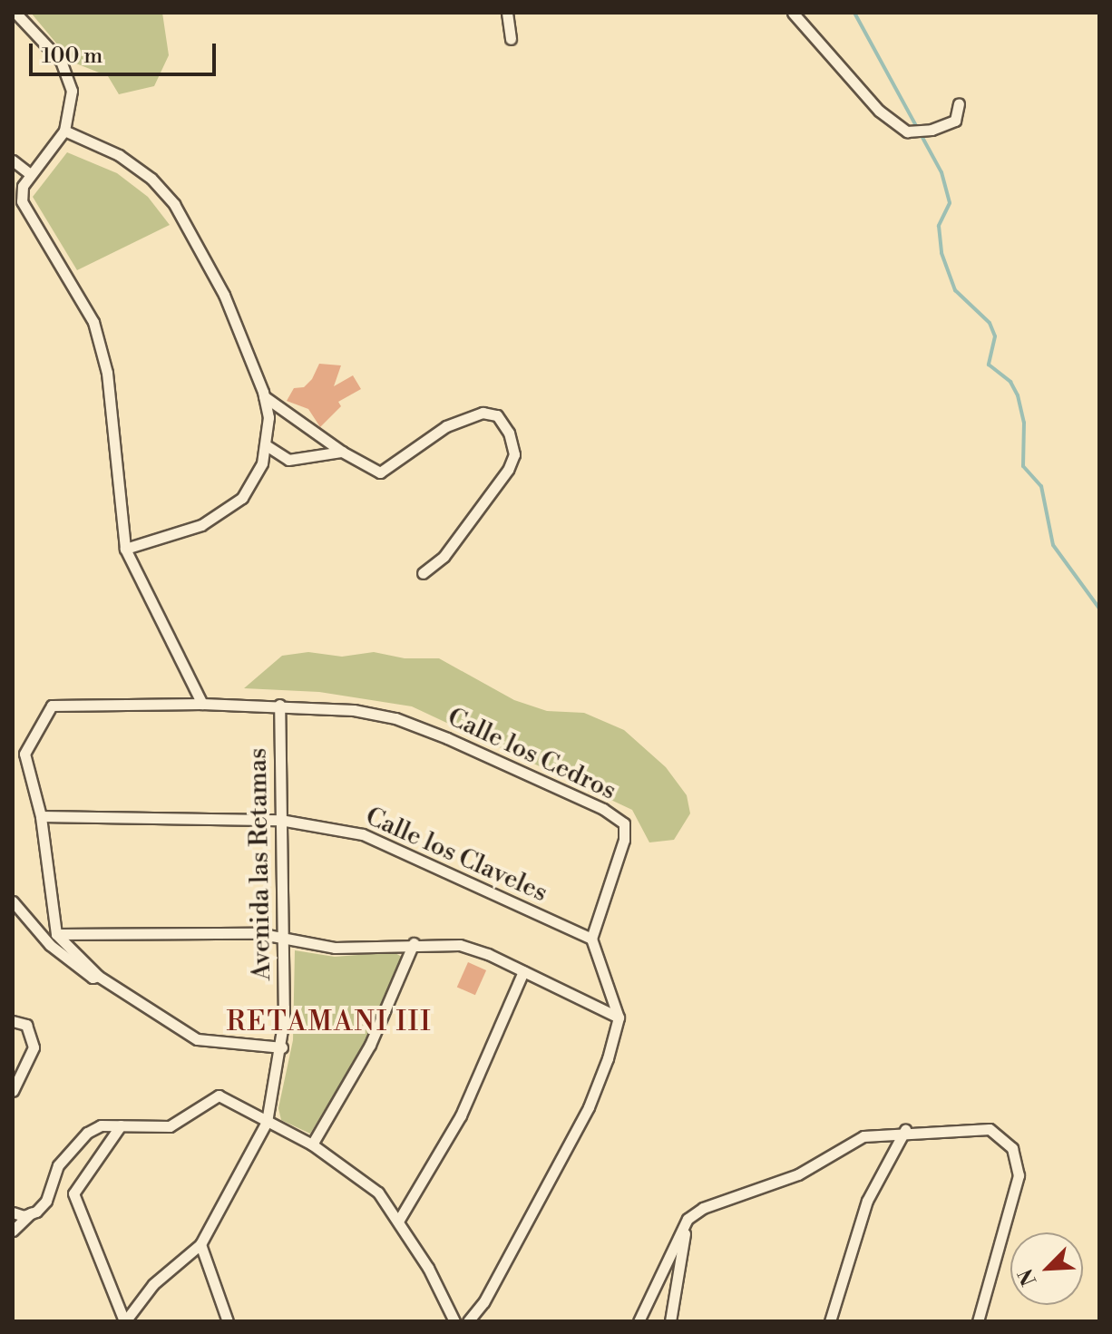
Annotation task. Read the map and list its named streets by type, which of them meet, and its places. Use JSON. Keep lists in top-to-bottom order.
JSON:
{
  "streets": {
    "street": ["Calle los Cedros", "Calle los Claveles", "Avenida las Retamas"]
  },
  "crossings": [
    ["Calle los Cedros", "Calle los Claveles"],
    ["Calle los Cedros", "Avenida las Retamas"],
    ["Calle los Claveles", "Avenida las Retamas"]
  ],
  "districts": ["RETAMANI III"],
  "scale_bar": "100 m",
  "north": "bottom left"
}
